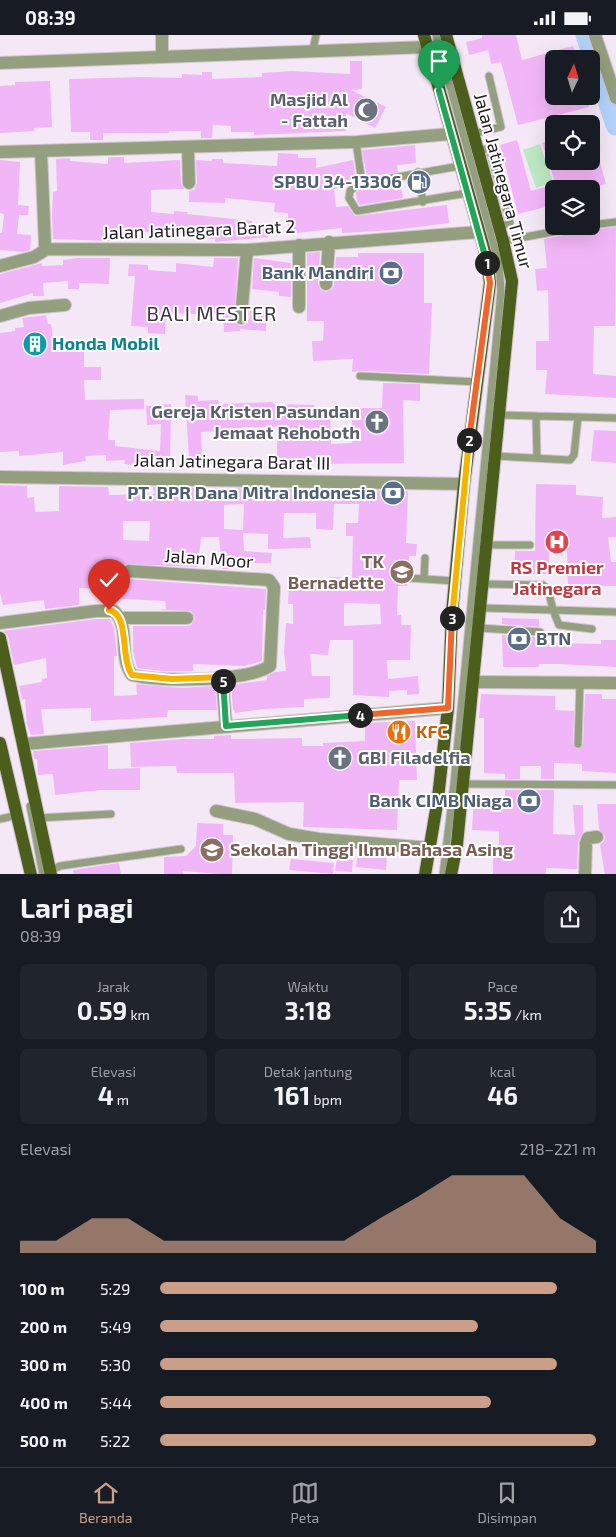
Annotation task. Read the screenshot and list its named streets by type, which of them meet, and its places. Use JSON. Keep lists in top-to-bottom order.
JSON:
{
  "streets": {
    "main road": ["Jalan Jatinegara Timur"],
    "street": ["Jalan Jatinegara Barat 2", "Jalan Jatinegara Barat III", "Jalan Moor"]
  },
  "crossings": [
    ["Jalan Jatinegara Timur", "Jalan Jatinegara Barat 2"],
    ["Jalan Jatinegara Timur", "Jalan Jatinegara Barat III"]
  ],
  "districts": ["BALI MESTER"],
  "places": {
    "mosque": ["Masjid Al - Fattah"],
    "fuel station": ["SPBU 34-13306"],
    "bank": [
      "Bank Mandiri",
      "PT. BPR Dana Mitra Indonesia",
      "BTN",
      "Bank CIMB Niaga"
    ],
    "building": ["Honda Mobil"],
    "church": ["Gereja Kristen Pasundan Jemaat Rehoboth", "GBI Filadelfia"],
    "hospital": ["RS Premier Jatinegara"],
    "school or university": ["TK Bernadette", "Sekolah Tinggi Ilmu Bahasa Asing"],
    "restaurant": ["KFC"]
  },
  "north": "top",
  "page": {
    "status": "08:39",
    "pins": [
      "1",
      "2",
      "3",
      "5",
      "4"
    ],
    "heading": ["Lari pagi", "08:39"],
    "stats": [
      ["Jarak", "0.59 km"],
      ["Waktu", "3:18"],
      ["Pace", "5:35 /km"],
      ["Elevasi", "4 m"],
      ["Detak jantung", "161 bpm"],
      ["kcal", "46"]
    ],
    "chart": ["Elevasi", "218–221 m"],
    "list": [
      {
        "name": "100 m",
        "note": "5:29"
      },
      {
        "name": "200 m",
        "note": "5:49"
      },
      {
        "name": "300 m",
        "note": "5:30"
      },
      {
        "name": "400 m",
        "note": "5:44"
      },
      {
        "name": "500 m",
        "note": "5:22"
      }
    ],
    "tabs": ["Beranda", "Peta", "Disimpan"]
  }
}
